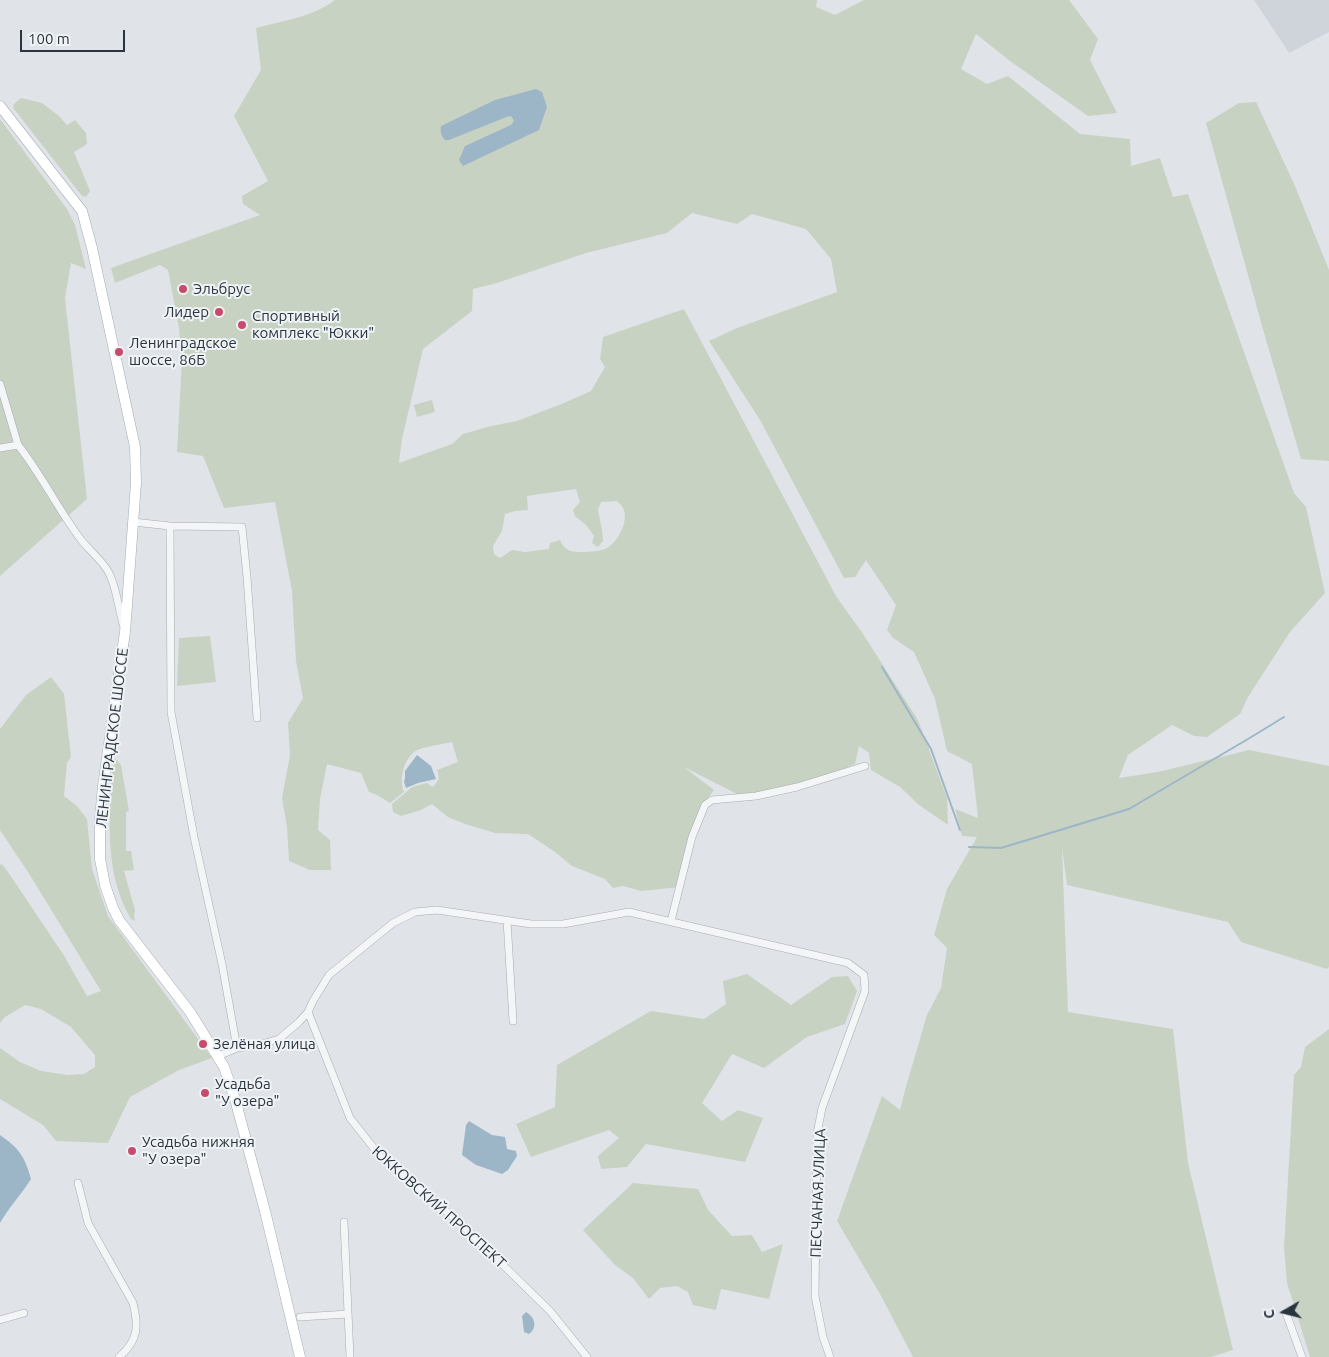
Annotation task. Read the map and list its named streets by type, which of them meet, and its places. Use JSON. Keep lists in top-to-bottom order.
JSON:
{
  "streets": {
    "main road": ["ЛЕНИНГРАДСКОЕ ШОССЕ"],
    "street": ["ПЕСЧАНАЯ УЛИЦА", "ЮККОВСКИЙ ПРОСПЕКТ"]
  },
  "places": [
    "Эльбрус",
    "Лидер",
    "Спортивный комплекс \"Юкки\"",
    "Ленинградское шоссе, 86Б",
    "Зелёная улица",
    "Усадьба \"У озера\"",
    "Усадьба нижняя \"У озера\""
  ],
  "scale_bar": "100 m",
  "north": "left"
}
